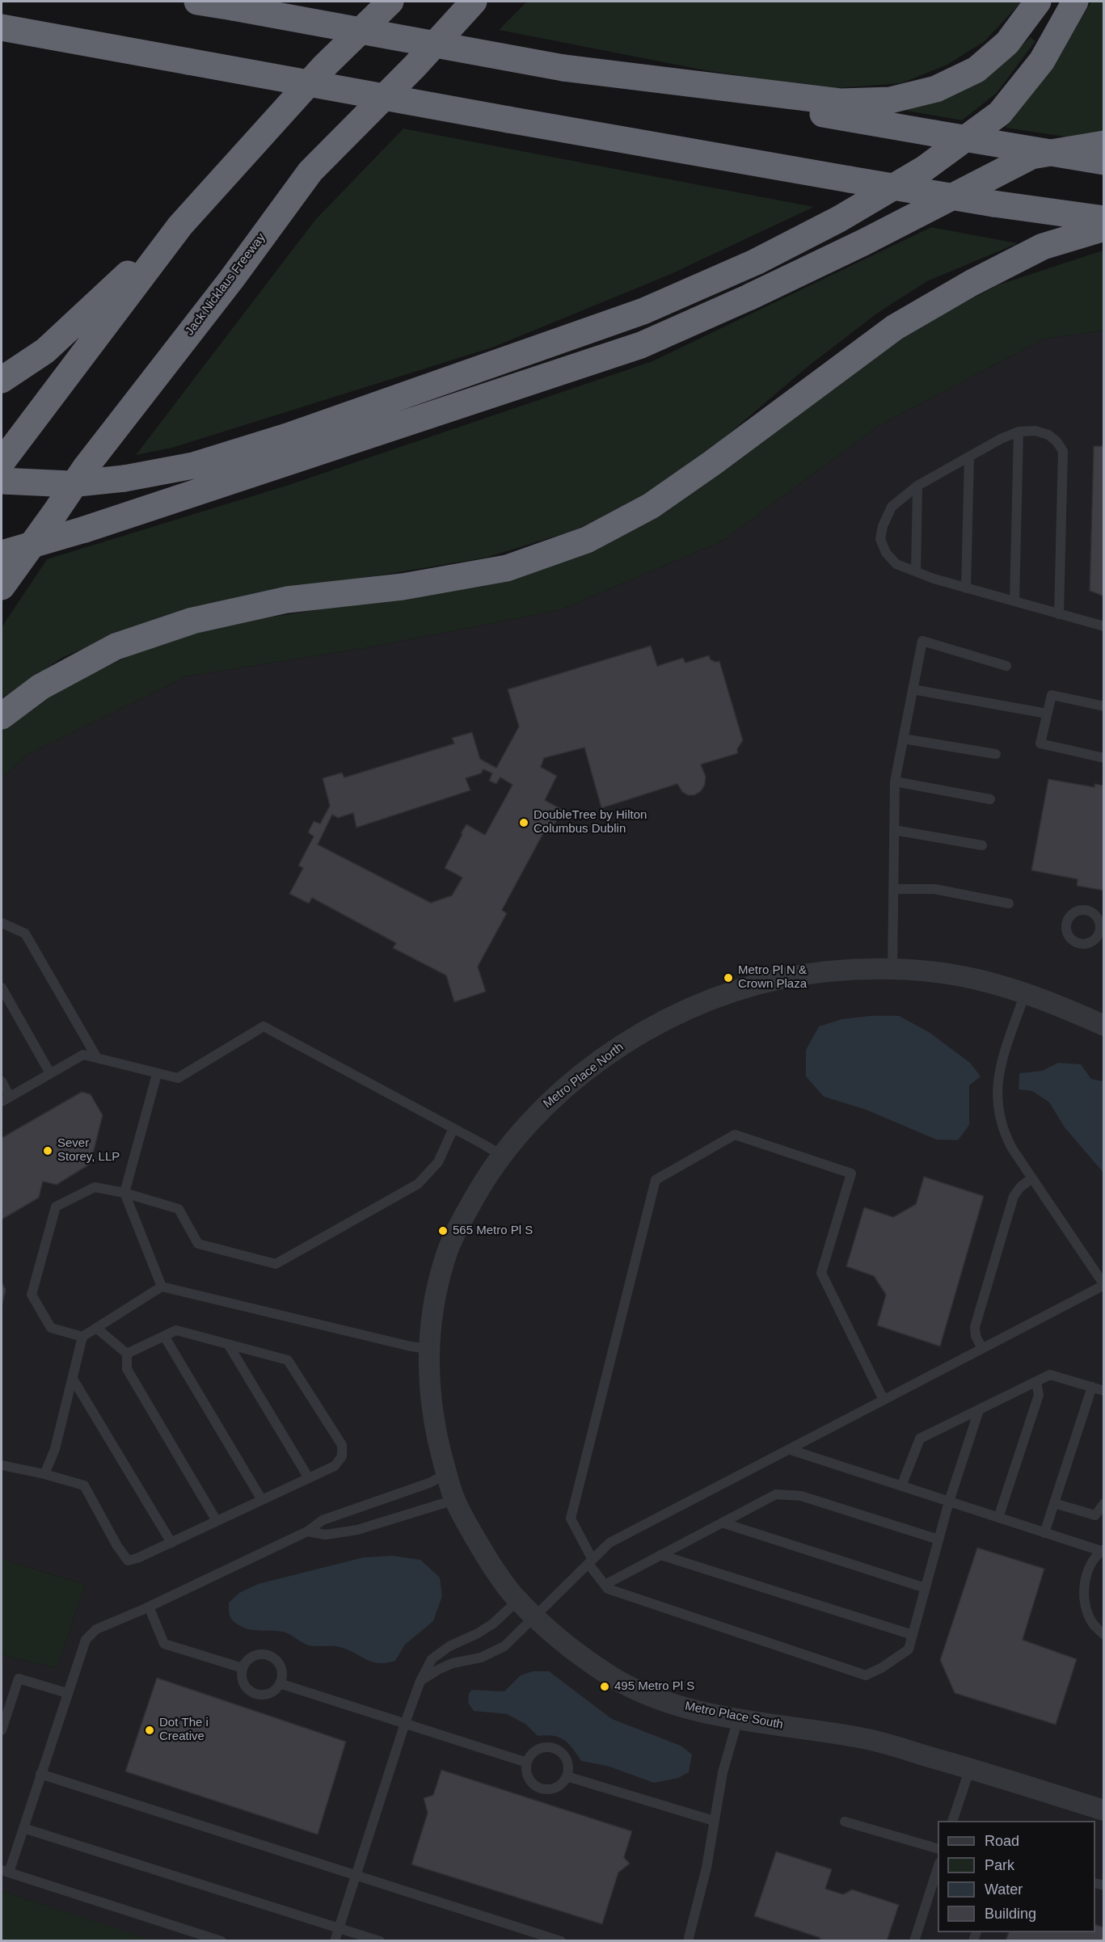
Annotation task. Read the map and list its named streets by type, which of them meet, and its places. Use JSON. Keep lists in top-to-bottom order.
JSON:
{
  "streets": {
    "highway": ["Jack Nicklaus Freeway"],
    "street": ["Metro Place North", "Metro Place South"]
  },
  "crossings": [
    ["Metro Place North", "Metro Place South"]
  ],
  "places": [
    "DoubleTree by Hilton Columbus Dublin",
    "Metro Pl N & Crown Plaza",
    "Sever Storey, LLP",
    "565 Metro Pl S",
    "495 Metro Pl S",
    "Dot The i Creative"
  ],
  "legend": [
    "Road",
    "Park",
    "Water",
    "Building"
  ]
}
